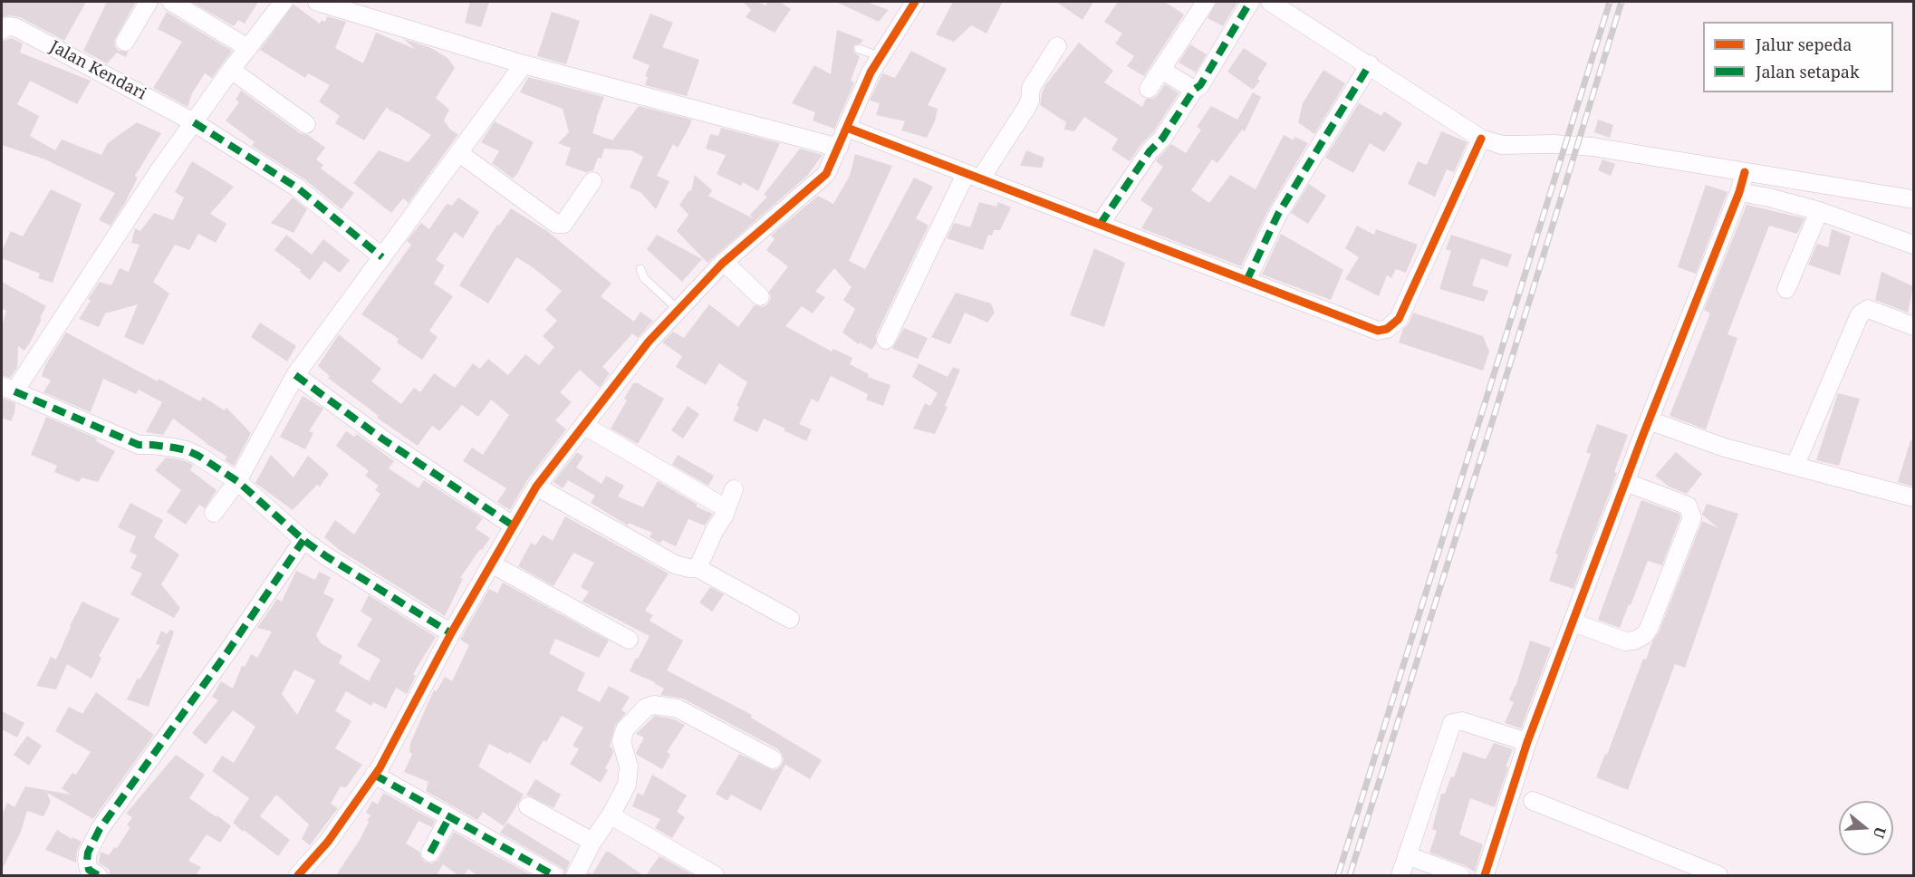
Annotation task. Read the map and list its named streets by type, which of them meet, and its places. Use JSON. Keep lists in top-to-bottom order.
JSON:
{
  "streets": {
    "street": ["Jalan Kendari"]
  },
  "legend": ["Jalur sepeda", "Jalan setapak"],
  "north": "right"
}
